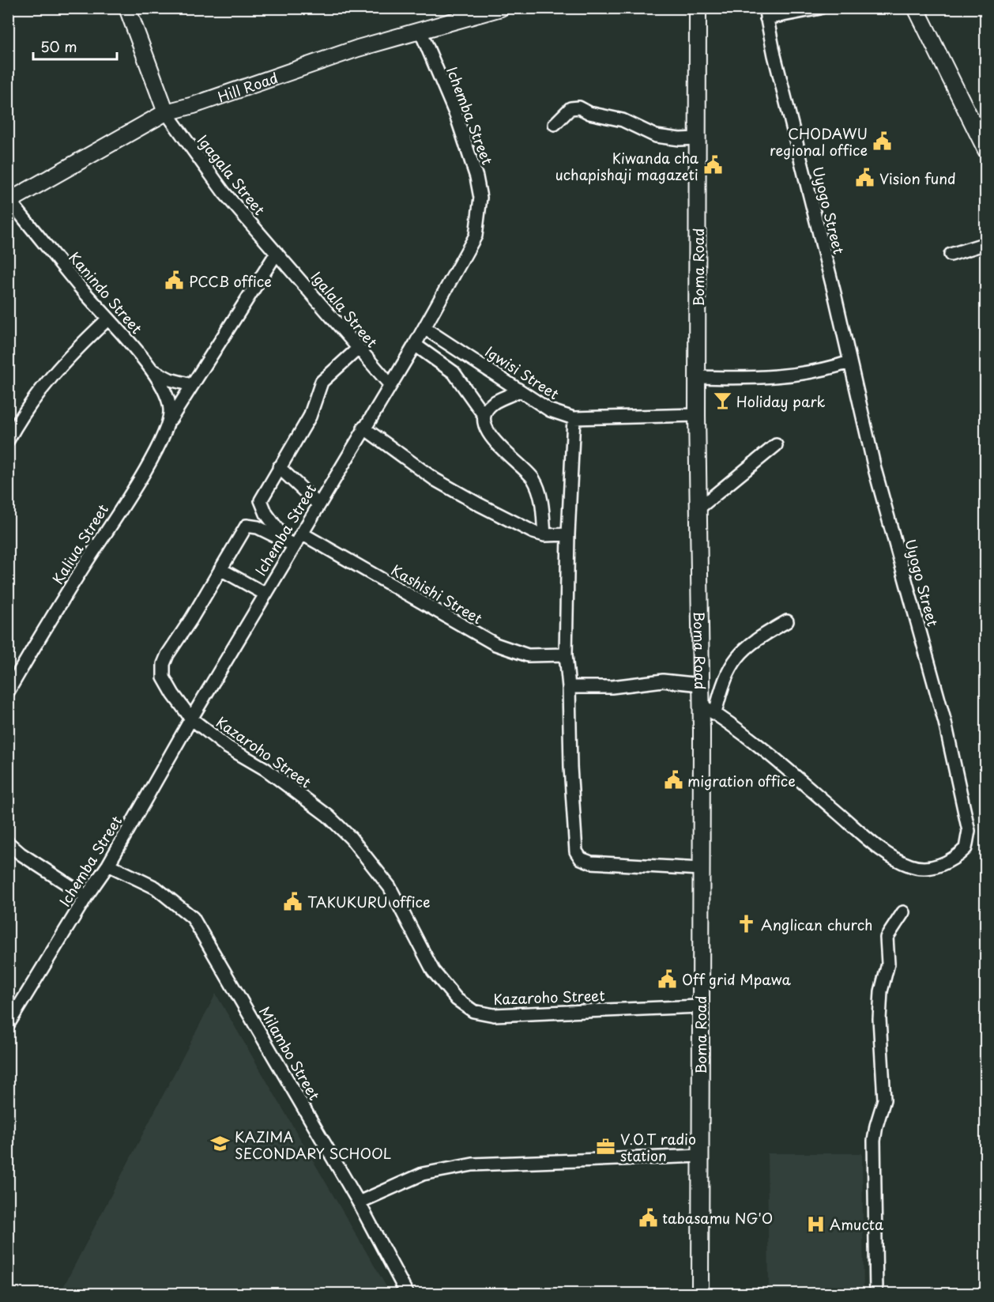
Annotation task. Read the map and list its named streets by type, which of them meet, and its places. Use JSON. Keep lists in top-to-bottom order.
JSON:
{
  "streets": {
    "main road": ["Hill Road", "Boma Road"],
    "street": [
      "Ichemba Street",
      "Igagala Street",
      "Uyogo Street",
      "Kanindo Street",
      "Igalala Street",
      "Igwisi Street",
      "Kaliua Street",
      "Kashishi Street",
      "Kazaroho Street",
      "Milambo Street"
    ]
  },
  "crossings": [
    ["Hill Road", "Ichemba Street"],
    ["Hill Road", "Igagala Street"],
    ["Hill Road", "Kanindo Street"],
    ["Ichemba Street", "Igalala Street"],
    ["Ichemba Street", "Igwisi Street"],
    ["Ichemba Street", "Kashishi Street"],
    ["Ichemba Street", "Kazaroho Street"],
    ["Ichemba Street", "Milambo Street"],
    ["Igagala Street", "Igalala Street"],
    ["Uyogo Street", "Boma Road"],
    ["Boma Road", "Igwisi Street"],
    ["Boma Road", "Kazaroho Street"],
    ["Kanindo Street", "Kaliua Street"]
  ],
  "places": {
    "public building": [
      "CHODAWU regional office",
      "Kiwanda cha uchapishaji magazeti",
      "Vision fund",
      "PCCB office",
      "migration office",
      "TAKUKURU office",
      "Off grid Mpawa",
      "tabasamu NG'O"
    ],
    "bar": ["Holiday park"],
    "church": ["Anglican church"],
    "school or university": ["KAZIMA SECONDARY SCHOOL"],
    "office": ["V.O.T radio station"],
    "hospital": ["Amucta"]
  },
  "scale_bar": "50 m"
}
